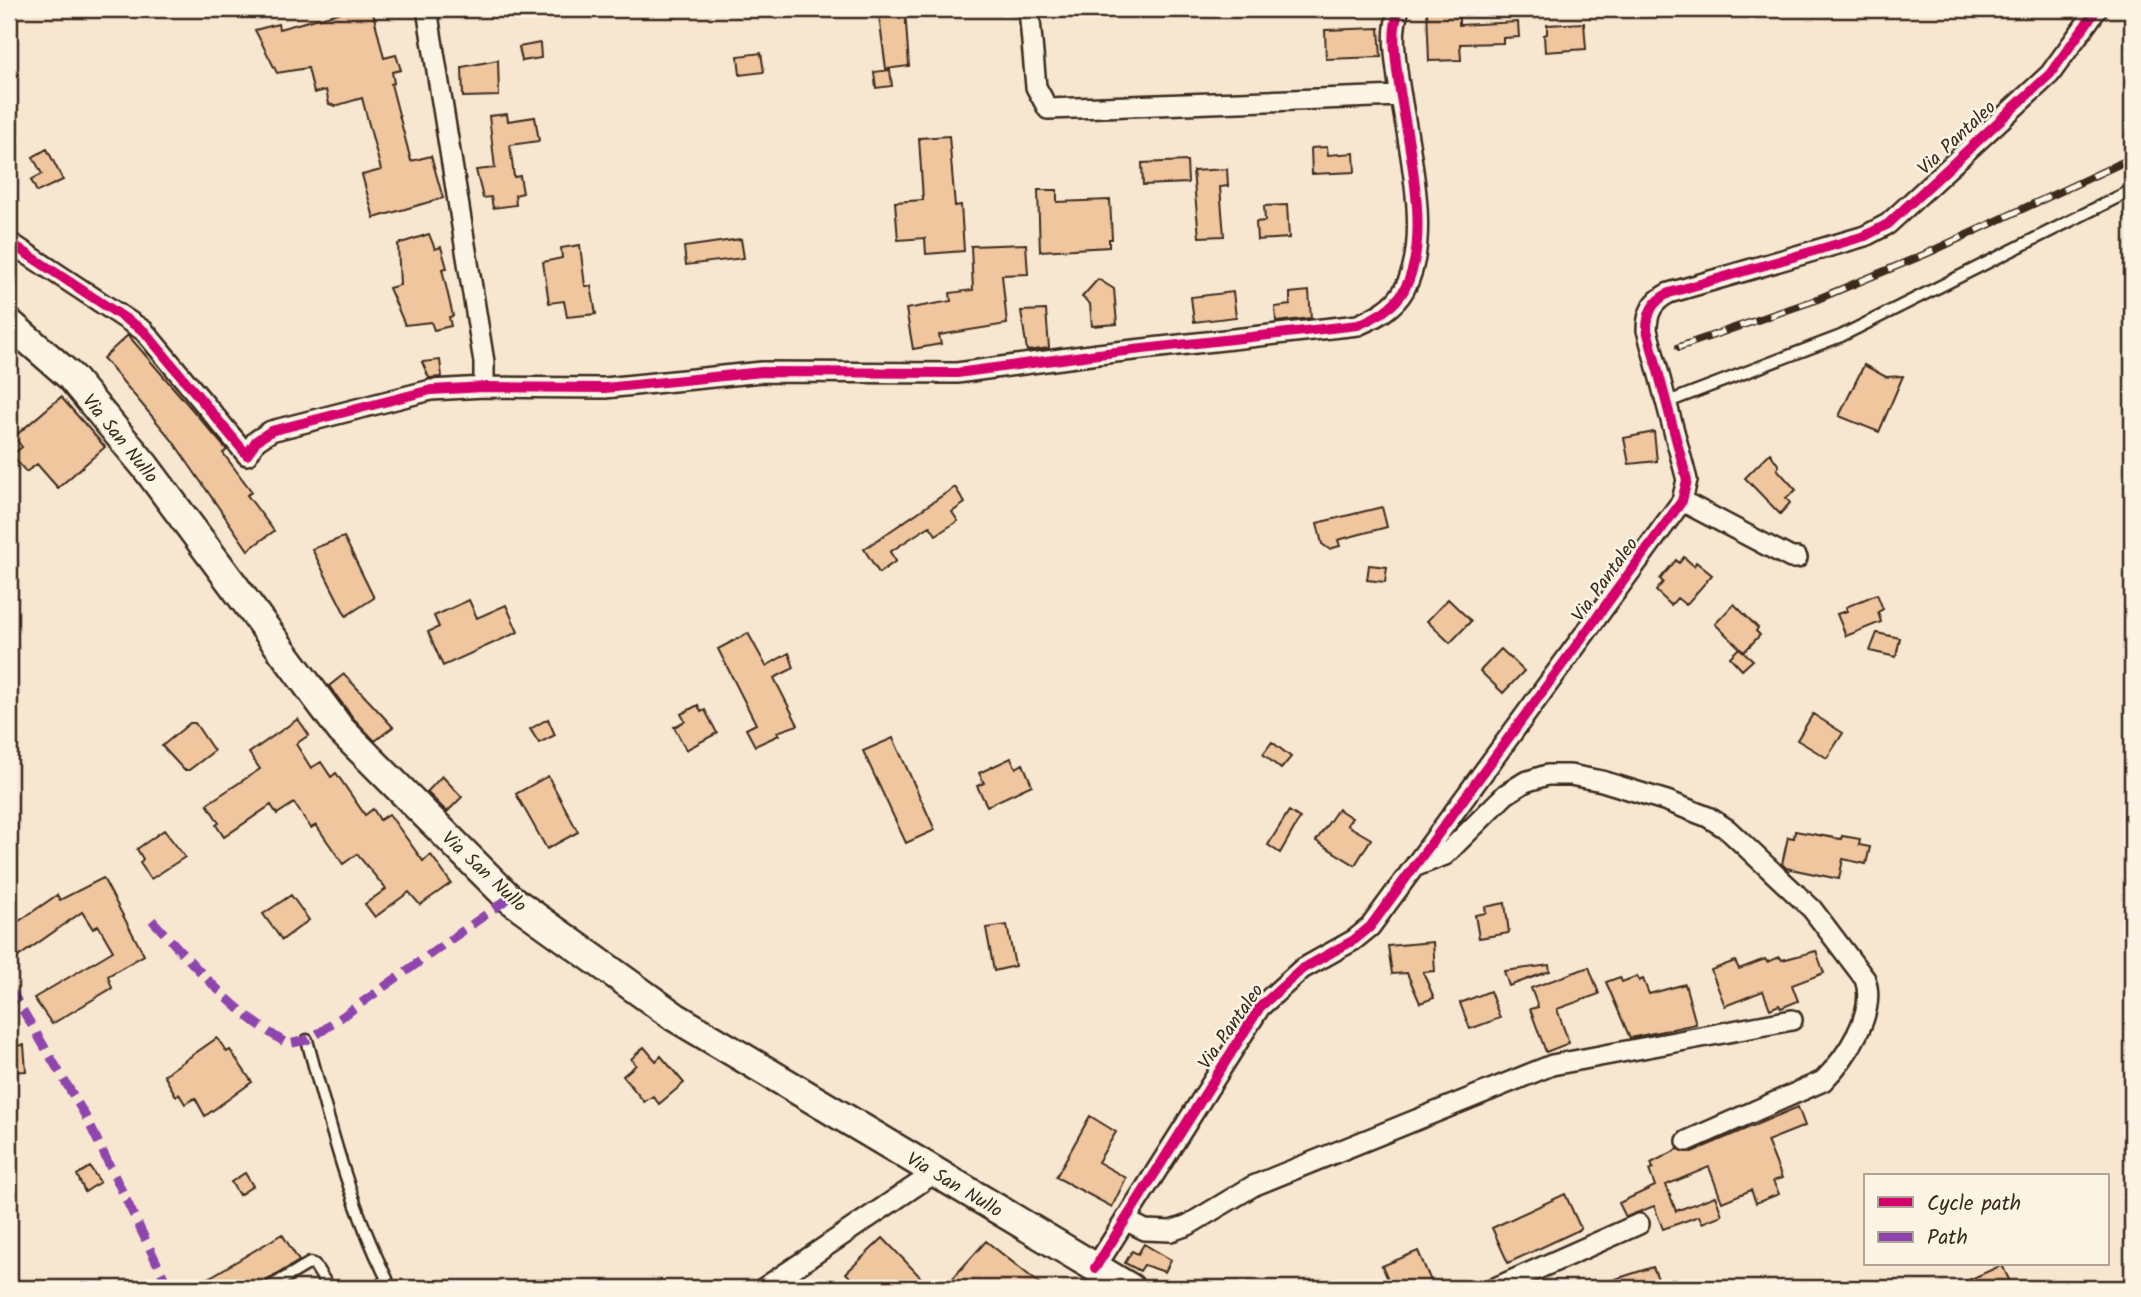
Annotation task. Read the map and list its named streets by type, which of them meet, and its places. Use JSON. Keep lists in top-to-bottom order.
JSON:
{
  "streets": {
    "street": ["Via Pantaleo", "Via San Nullo"]
  },
  "crossings": [
    ["Via Pantaleo", "Via San Nullo"]
  ],
  "legend": ["Cycle path", "Path"]
}
